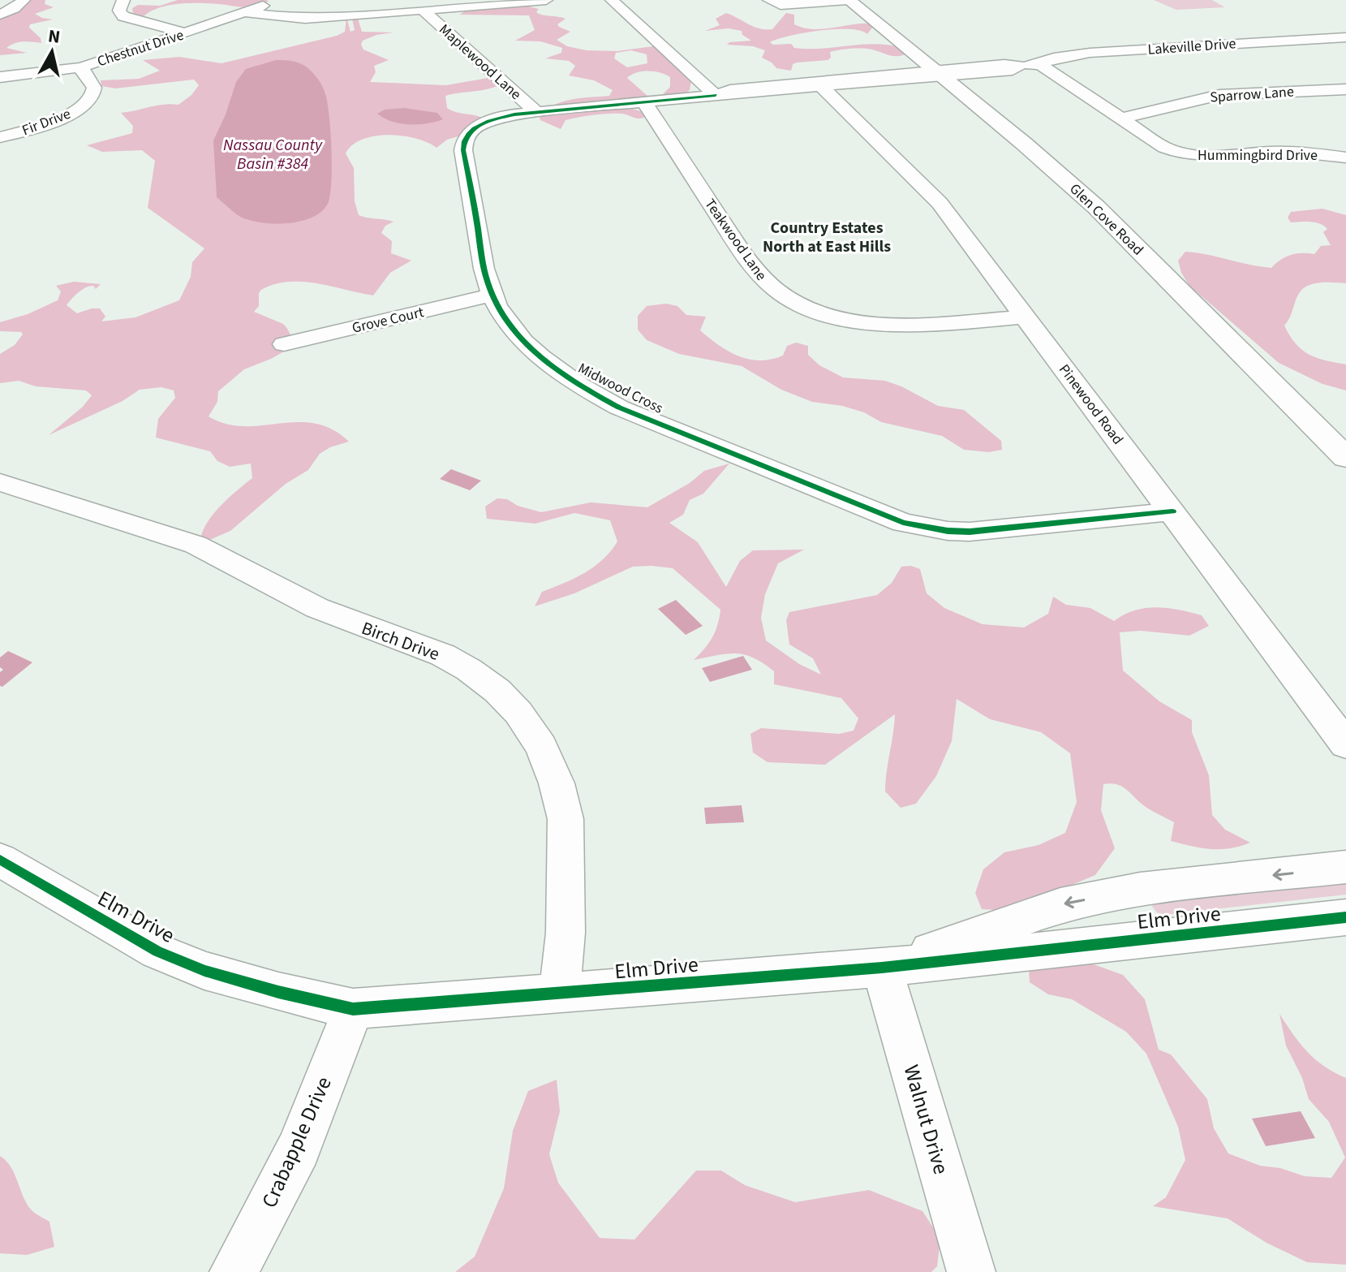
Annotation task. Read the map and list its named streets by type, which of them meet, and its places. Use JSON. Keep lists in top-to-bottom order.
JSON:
{
  "streets": {
    "main road": ["Glen Cove Road"],
    "street": [
      "Lakeville Drive",
      "Chestnut Drive",
      "Maplewood Lane",
      "Sparrow Lane",
      "Fir Drive",
      "Hummingbird Drive",
      "Teakwood Lane",
      "Grove Court",
      "Midwood Cross",
      "Pinewood Road",
      "Birch Drive",
      "Elm Drive",
      "Walnut Drive",
      "Crabapple Drive"
    ]
  },
  "crossings": [
    ["Lakeville Drive", "Hummingbird Drive"],
    ["Lakeville Drive", "Midwood Cross"],
    ["Chestnut Drive", "Fir Drive"],
    ["Maplewood Lane", "Midwood Cross"],
    ["Sparrow Lane", "Hummingbird Drive"],
    ["Glen Cove Road", "Midwood Cross"],
    ["Teakwood Lane", "Midwood Cross"],
    ["Teakwood Lane", "Pinewood Road"],
    ["Grove Court", "Midwood Cross"],
    ["Midwood Cross", "Pinewood Road"],
    ["Birch Drive", "Elm Drive"],
    ["Elm Drive", "Walnut Drive"],
    ["Elm Drive", "Crabapple Drive"]
  ],
  "districts": ["Country Estates North at East Hills"],
  "water": ["Nassau County Basin #384"],
  "north": "top"
}
